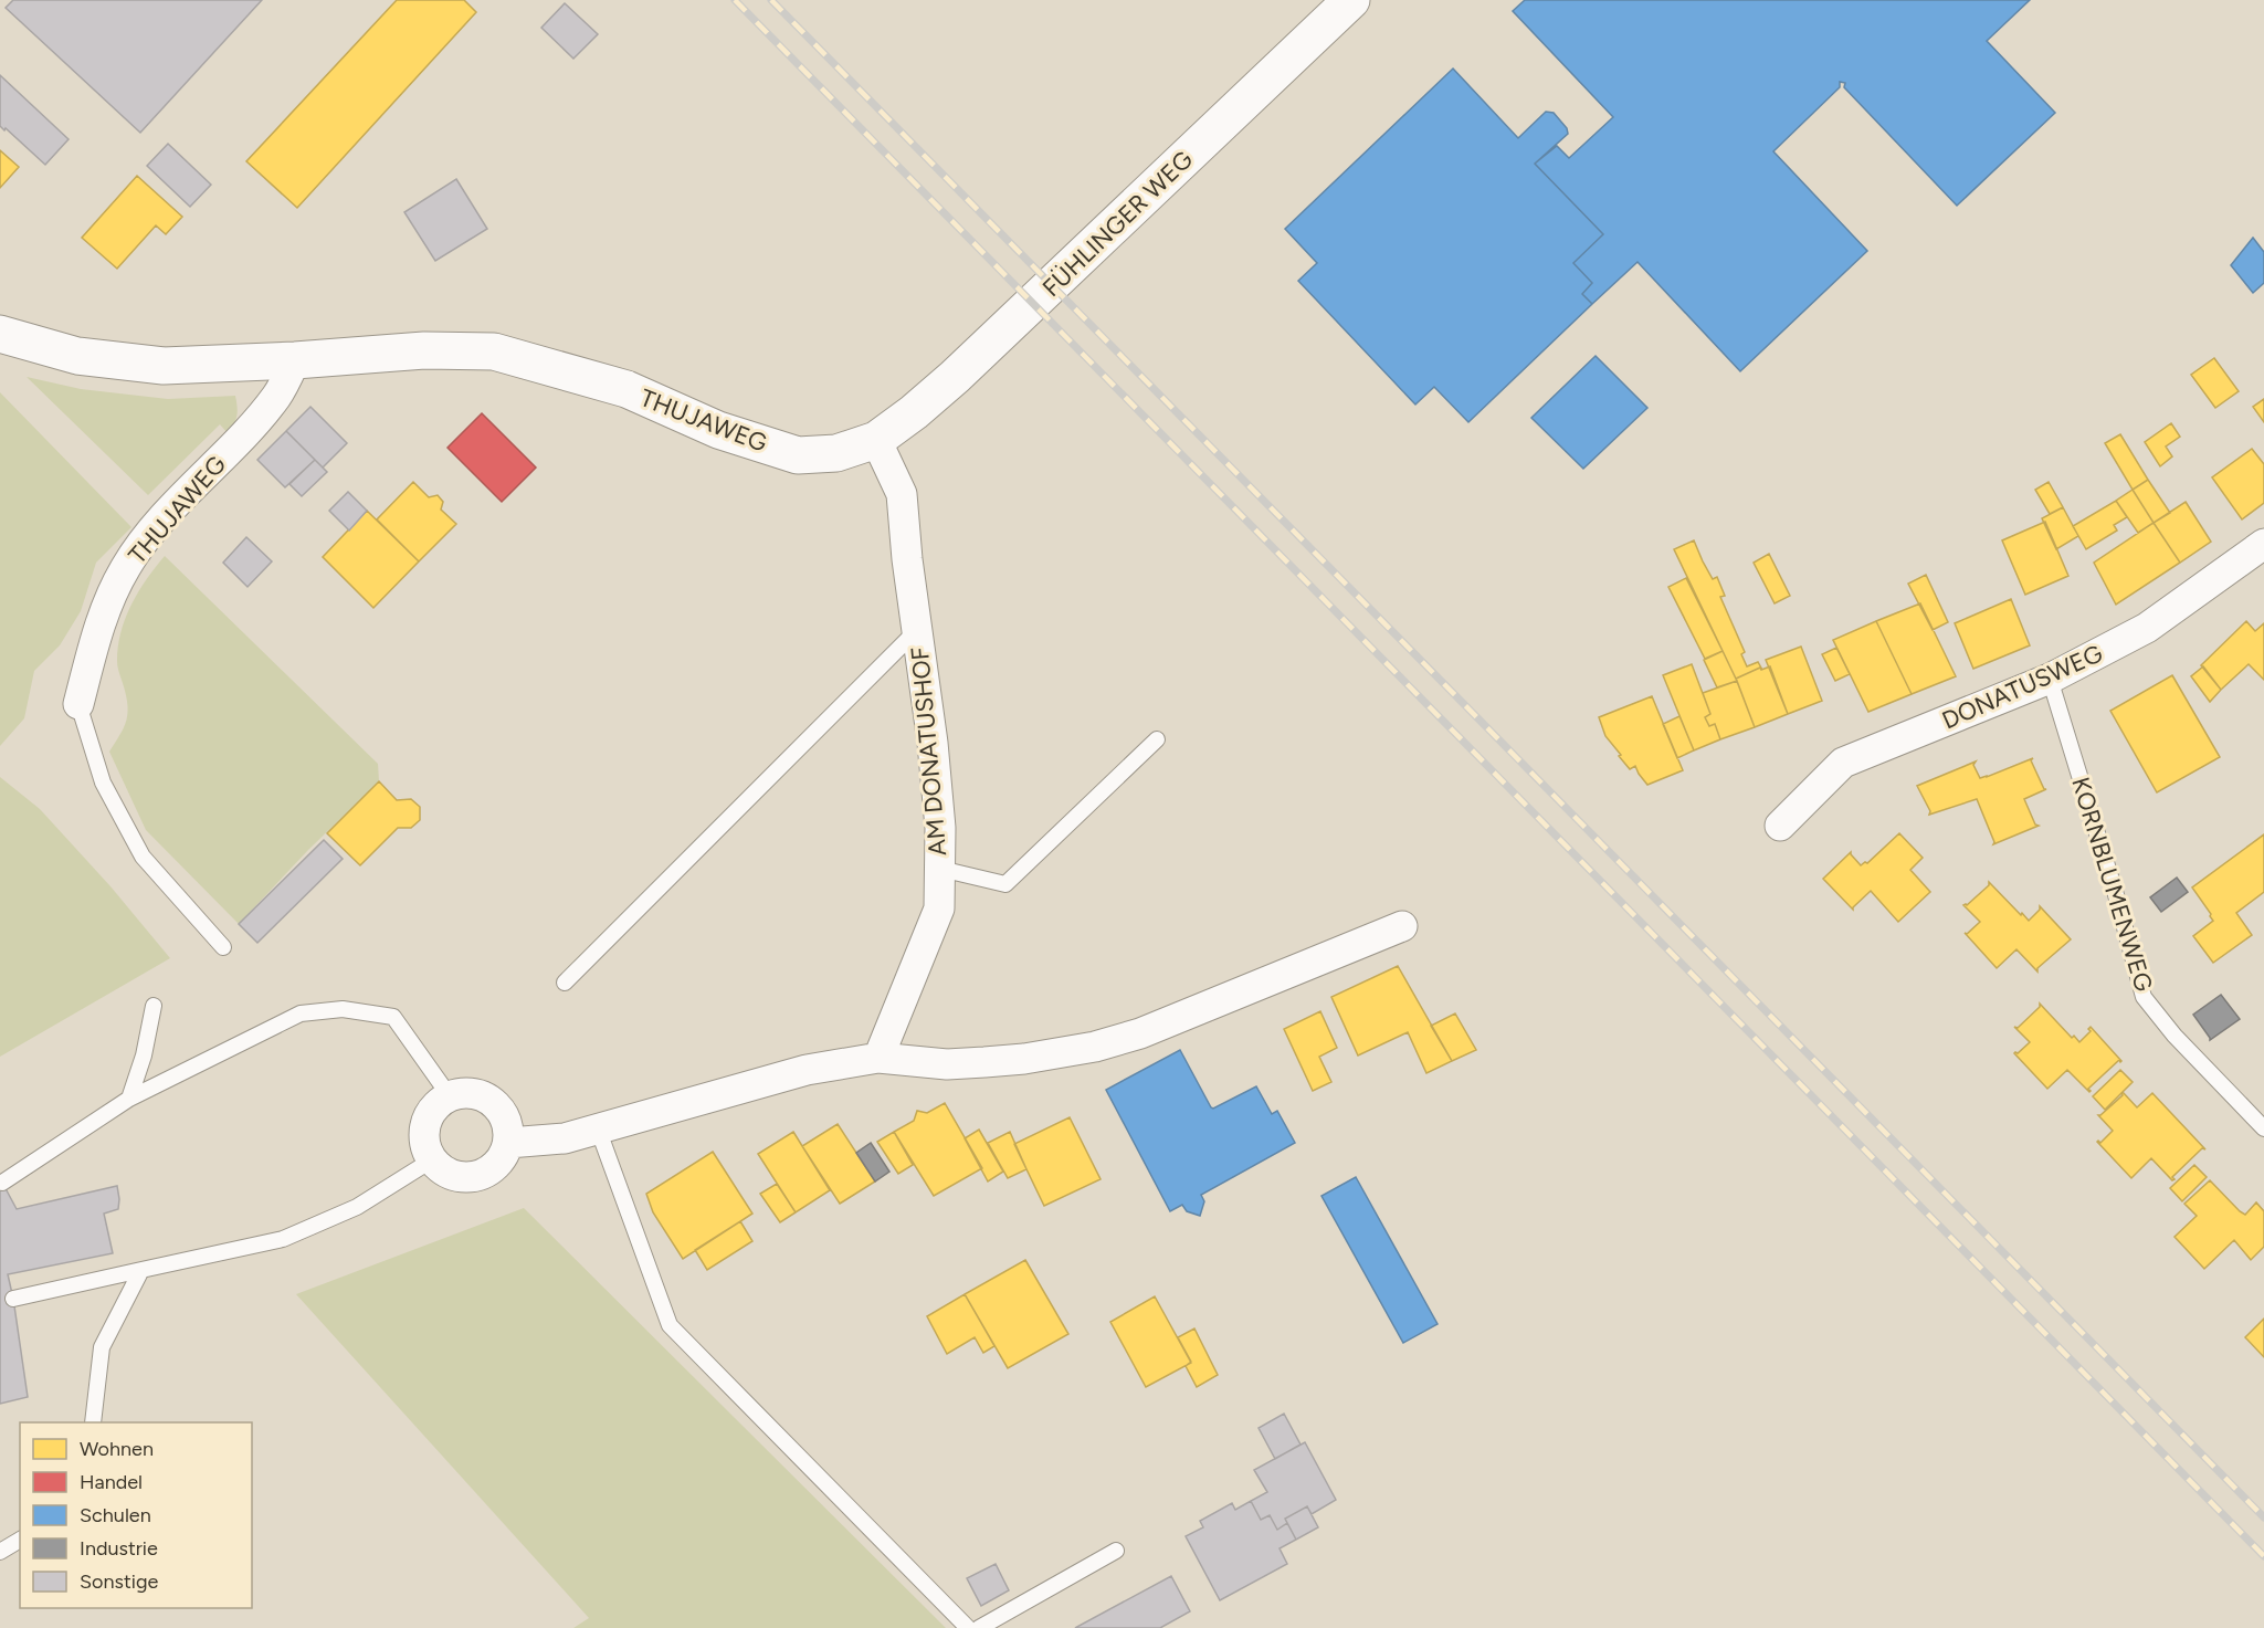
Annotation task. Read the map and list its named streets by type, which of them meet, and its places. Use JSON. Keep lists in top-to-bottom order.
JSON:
{
  "streets": {
    "street": [
      "FÜHLINGER WEG",
      "THUJAWEG",
      "DONATUSWEG",
      "AM DONATUSHOF"
    ],
    "lane": ["KORNBLUMENWEG"]
  },
  "crossings": [
    ["FÜHLINGER WEG", "THUJAWEG"],
    ["FÜHLINGER WEG", "AM DONATUSHOF"],
    ["THUJAWEG", "AM DONATUSHOF"],
    ["DONATUSWEG", "KORNBLUMENWEG"]
  ],
  "legend": [
    "Wohnen",
    "Handel",
    "Schulen",
    "Industrie",
    "Sonstige"
  ]
}
